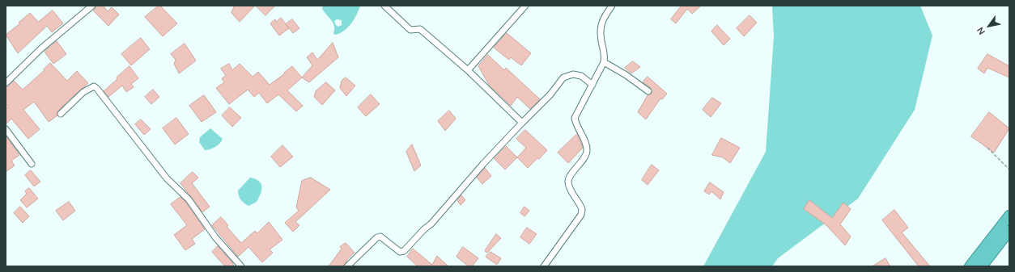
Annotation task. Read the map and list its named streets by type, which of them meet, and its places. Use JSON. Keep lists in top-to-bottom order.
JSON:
{
  "north": "bottom left"
}
